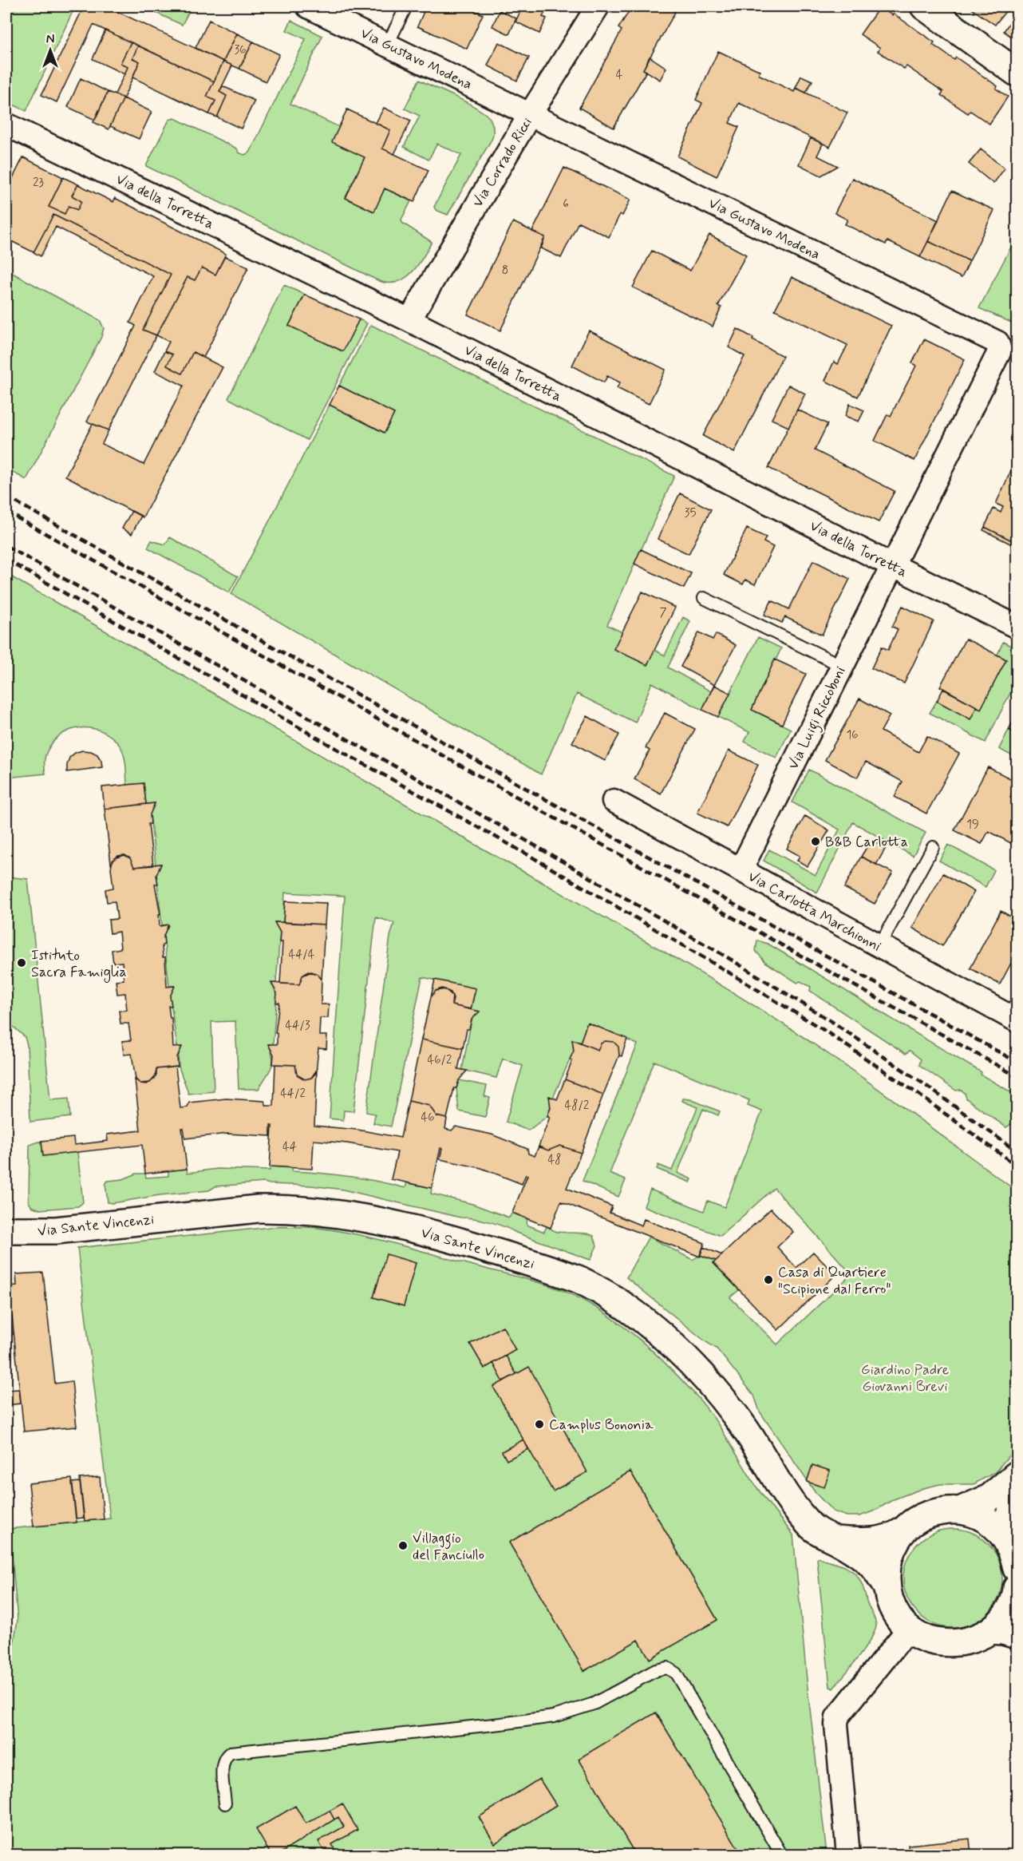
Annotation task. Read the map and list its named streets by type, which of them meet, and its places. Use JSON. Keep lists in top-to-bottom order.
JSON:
{
  "streets": {
    "street": [
      "Via Gustavo Modena",
      "Via Corrado Ricci",
      "Via della Torretta",
      "Via Luigi Riccoboni",
      "Via Carlotta Marchionni",
      "Via Sante Vincenzi"
    ]
  },
  "crossings": [
    ["Via Gustavo Modena", "Via Corrado Ricci"],
    ["Via Gustavo Modena", "Via della Torretta"],
    ["Via Gustavo Modena", "Via Luigi Riccoboni"],
    ["Via Corrado Ricci", "Via della Torretta"],
    ["Via della Torretta", "Via Luigi Riccoboni"],
    ["Via Luigi Riccoboni", "Via Carlotta Marchionni"]
  ],
  "parks": ["Giardino Padre Giovanni Brevi"],
  "places": [
    "B&B Carlotta",
    "Istituto Sacra Famiglia",
    "Casa di Quartiere \"Scipione dal Ferro\"",
    "Camplus Bononia",
    "Villaggio del Fanciullo"
  ],
  "house_numbers": [
    "36",
    "4",
    "23",
    "6",
    "8",
    "35",
    "7",
    "16",
    "19",
    "44/4",
    "44/3",
    "46/2",
    "44/2",
    "48/2",
    "46",
    "44",
    "48"
  ],
  "north": "top"
}
